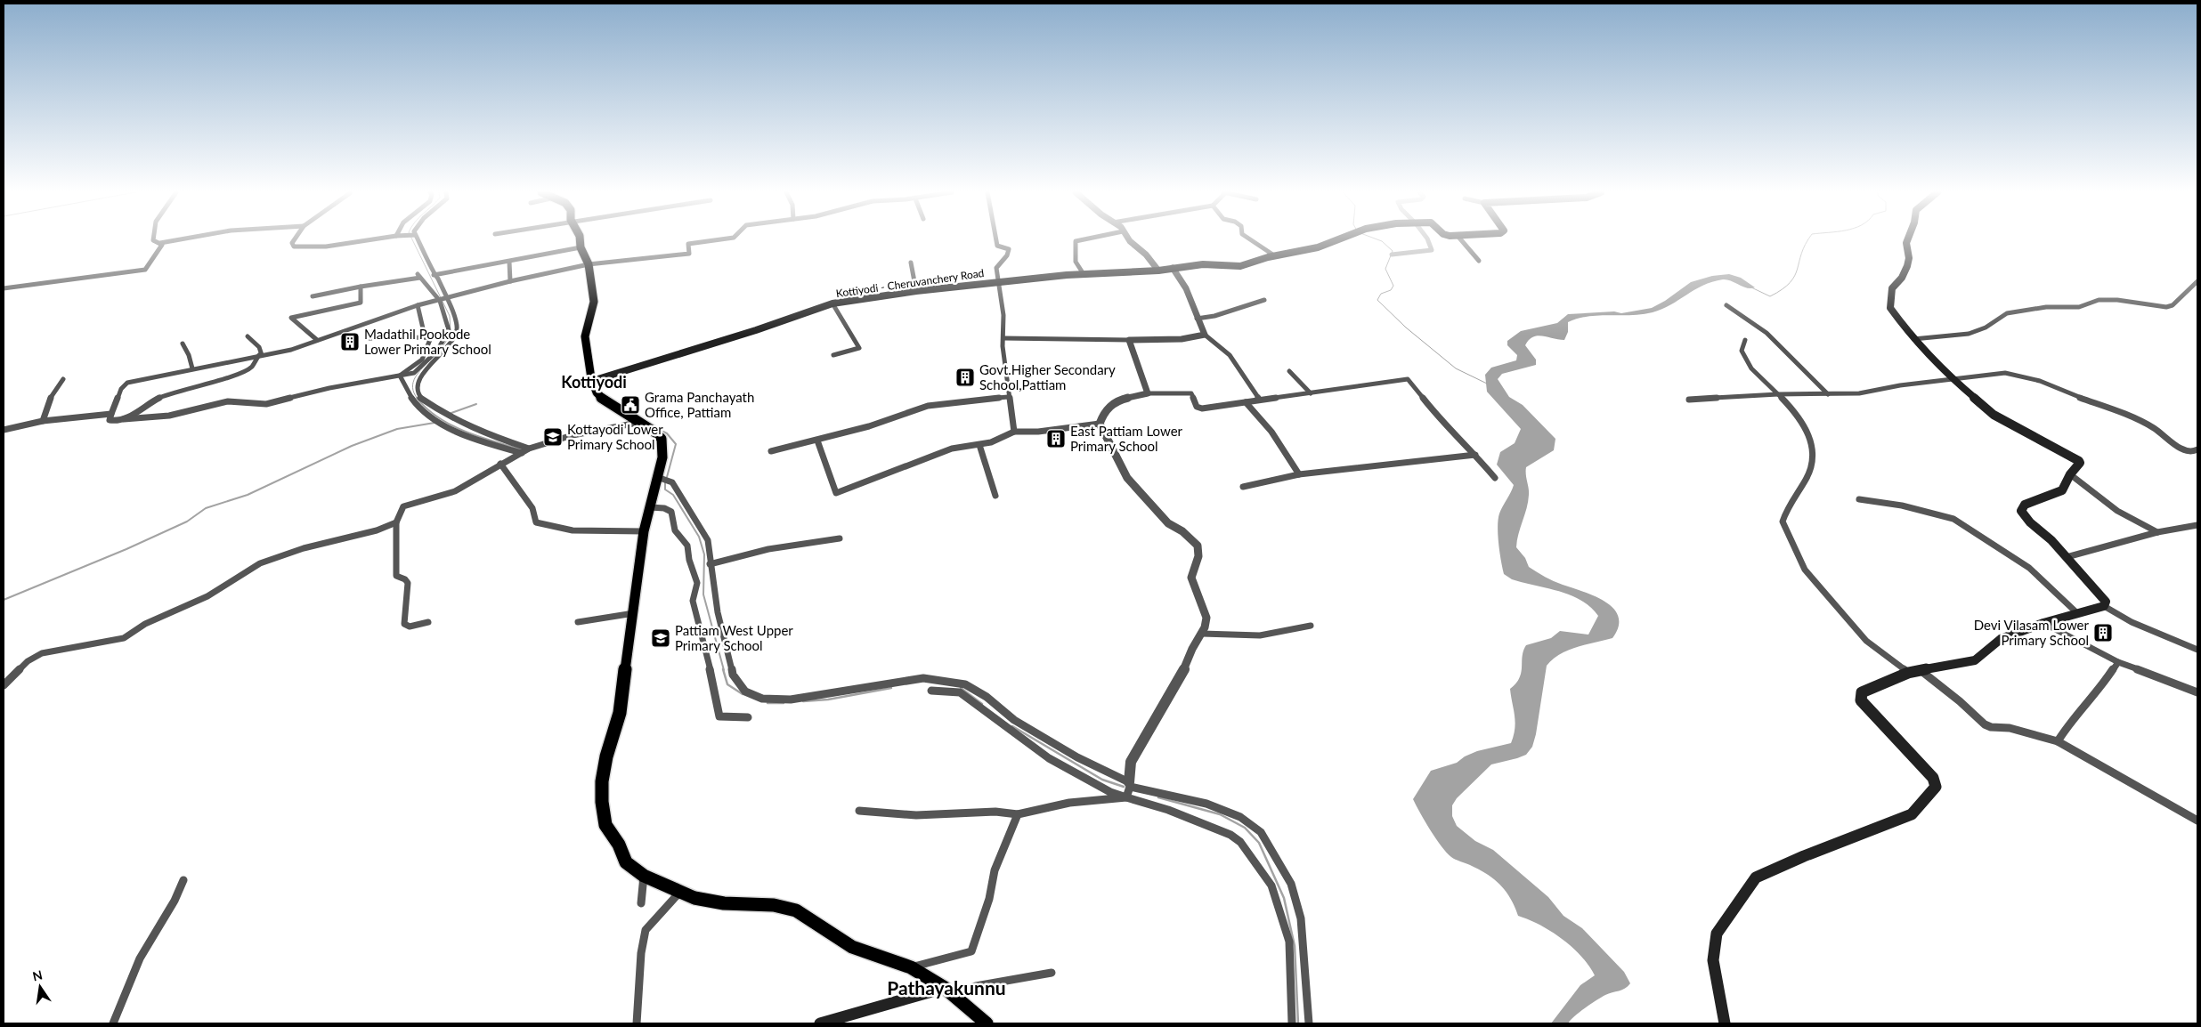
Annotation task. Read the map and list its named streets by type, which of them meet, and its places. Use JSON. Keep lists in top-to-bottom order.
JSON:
{
  "streets": {
    "main road": ["Kottiyodi - Cheruvanchery Road"]
  },
  "districts": ["Kottiyodi", "Pathayakunnu"],
  "places": {
    "building": [
      "Madathil Pookode Lower Primary School",
      "Govt.Higher Secondary School,Pattiam",
      "East Pattiam Lower Primary School",
      "Devi Vilasam Lower Primary School"
    ],
    "public building": ["Grama Panchayath Office, Pattiam"],
    "school or university": ["Kottayodi Lower Primary School", "Pattiam West Upper Primary School"]
  },
  "north": "top"
}
